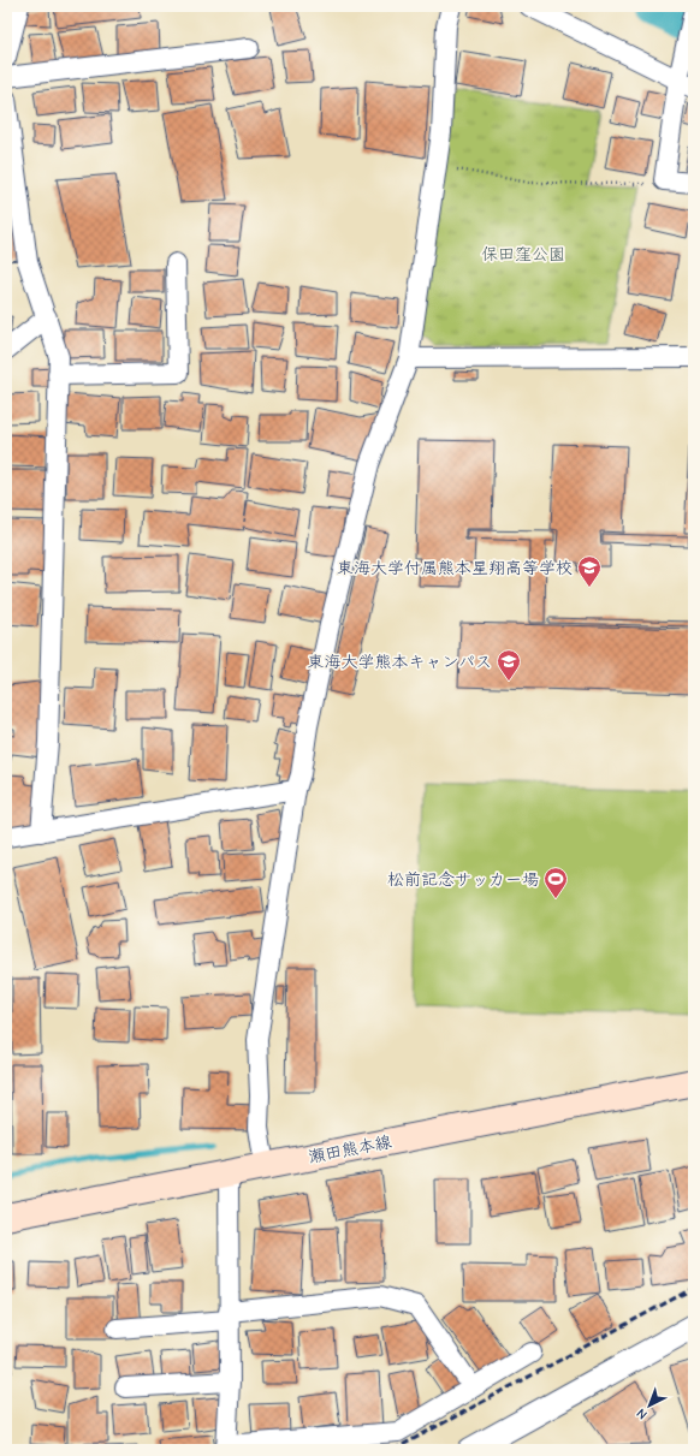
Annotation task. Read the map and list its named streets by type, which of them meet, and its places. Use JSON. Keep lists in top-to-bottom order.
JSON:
{
  "streets": {
    "main road": ["瀬田熊本線"]
  },
  "parks": ["保田窪公園"],
  "places": {
    "school or university": ["東海大学付属熊本星翔高等学校", "東海大学熊本キャンパス"],
    "sports": ["松前記念サッカー場"]
  },
  "north": "bottom left"
}
